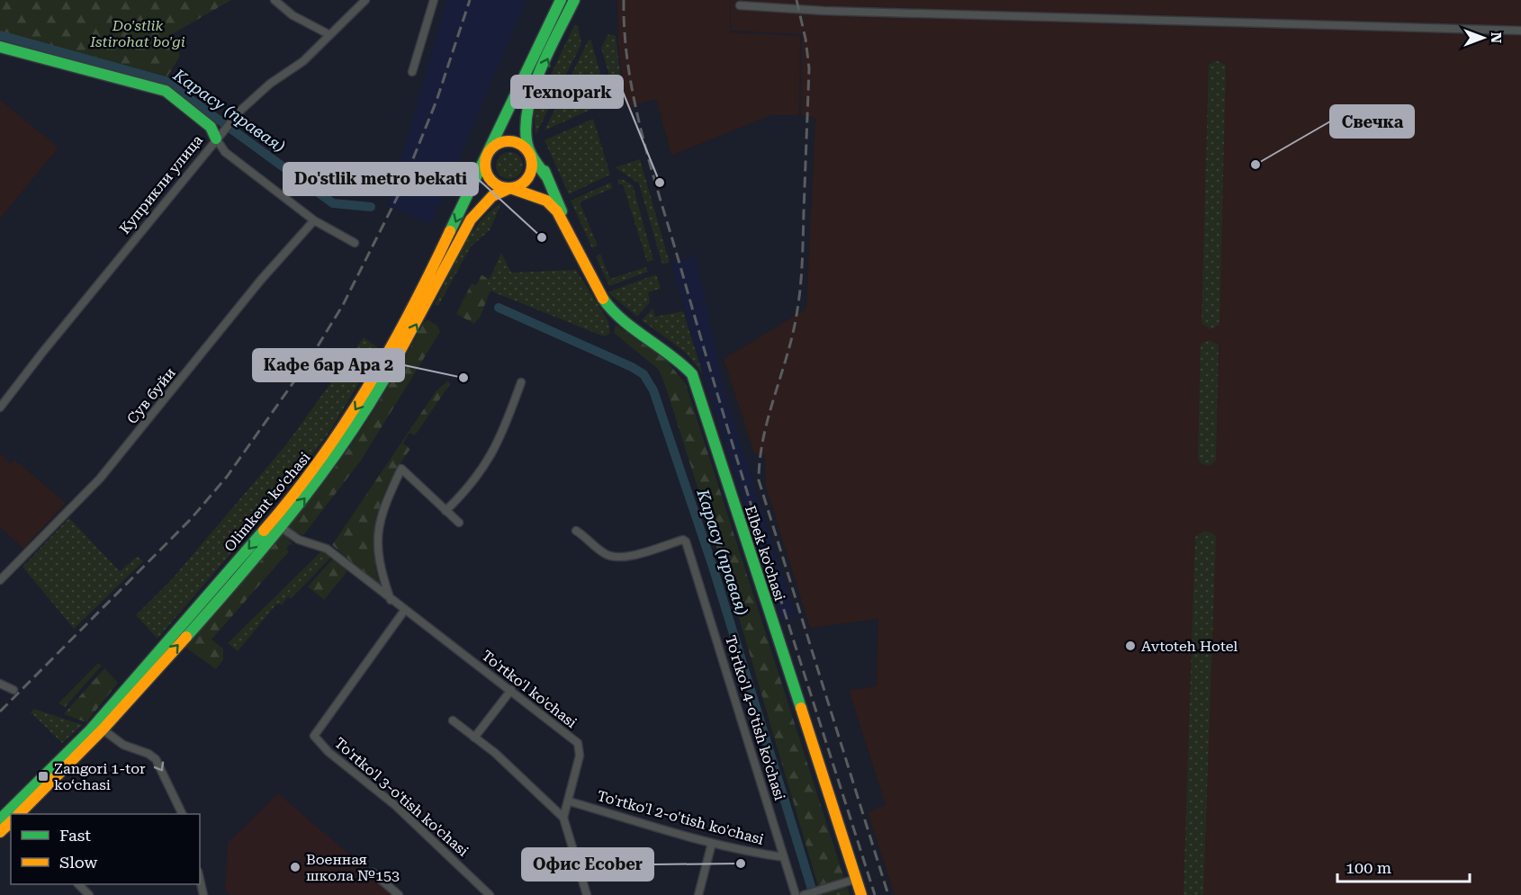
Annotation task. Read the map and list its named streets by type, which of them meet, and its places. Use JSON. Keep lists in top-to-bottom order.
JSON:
{
  "streets": {
    "main road": ["Olimkent ko'chasi", "Elbek ko'chasi"],
    "street": [
      "Куприкли улица",
      "Сув буйи",
      "To'rtko'l ko'chasi",
      "To'rtko'l 4-o'tish ko'chasi",
      "To'rtko'l 3-o'tish ko'chasi",
      "To'rtko'l 2-o'tish ko'chasi"
    ]
  },
  "crossings": [
    ["Olimkent ko'chasi", "Elbek ko'chasi"],
    ["Olimkent ko'chasi", "To'rtko'l ko'chasi"],
    ["To'rtko'l ko'chasi", "To'rtko'l 3-o'tish ko'chasi"],
    ["To'rtko'l ko'chasi", "To'rtko'l 2-o'tish ko'chasi"],
    ["To'rtko'l 4-o'tish ko'chasi", "To'rtko'l 2-o'tish ko'chasi"]
  ],
  "water": ["Карасу (правая)"],
  "parks": ["Do'stlik Istirohat bo'gi"],
  "places": {
    "other": [
      "Свечка",
      "Texnopark",
      "Do'stlik metro bekati",
      "Кафе бар Ара 2",
      "Avtoteh Hotel",
      "Офис Ecober",
      "Военная школа №153"
    ],
    "transit": ["Zangori 1-tor ko‘chasi"]
  },
  "legend": ["Fast", "Slow"],
  "scale_bar": "100 m",
  "north": "right"
}
